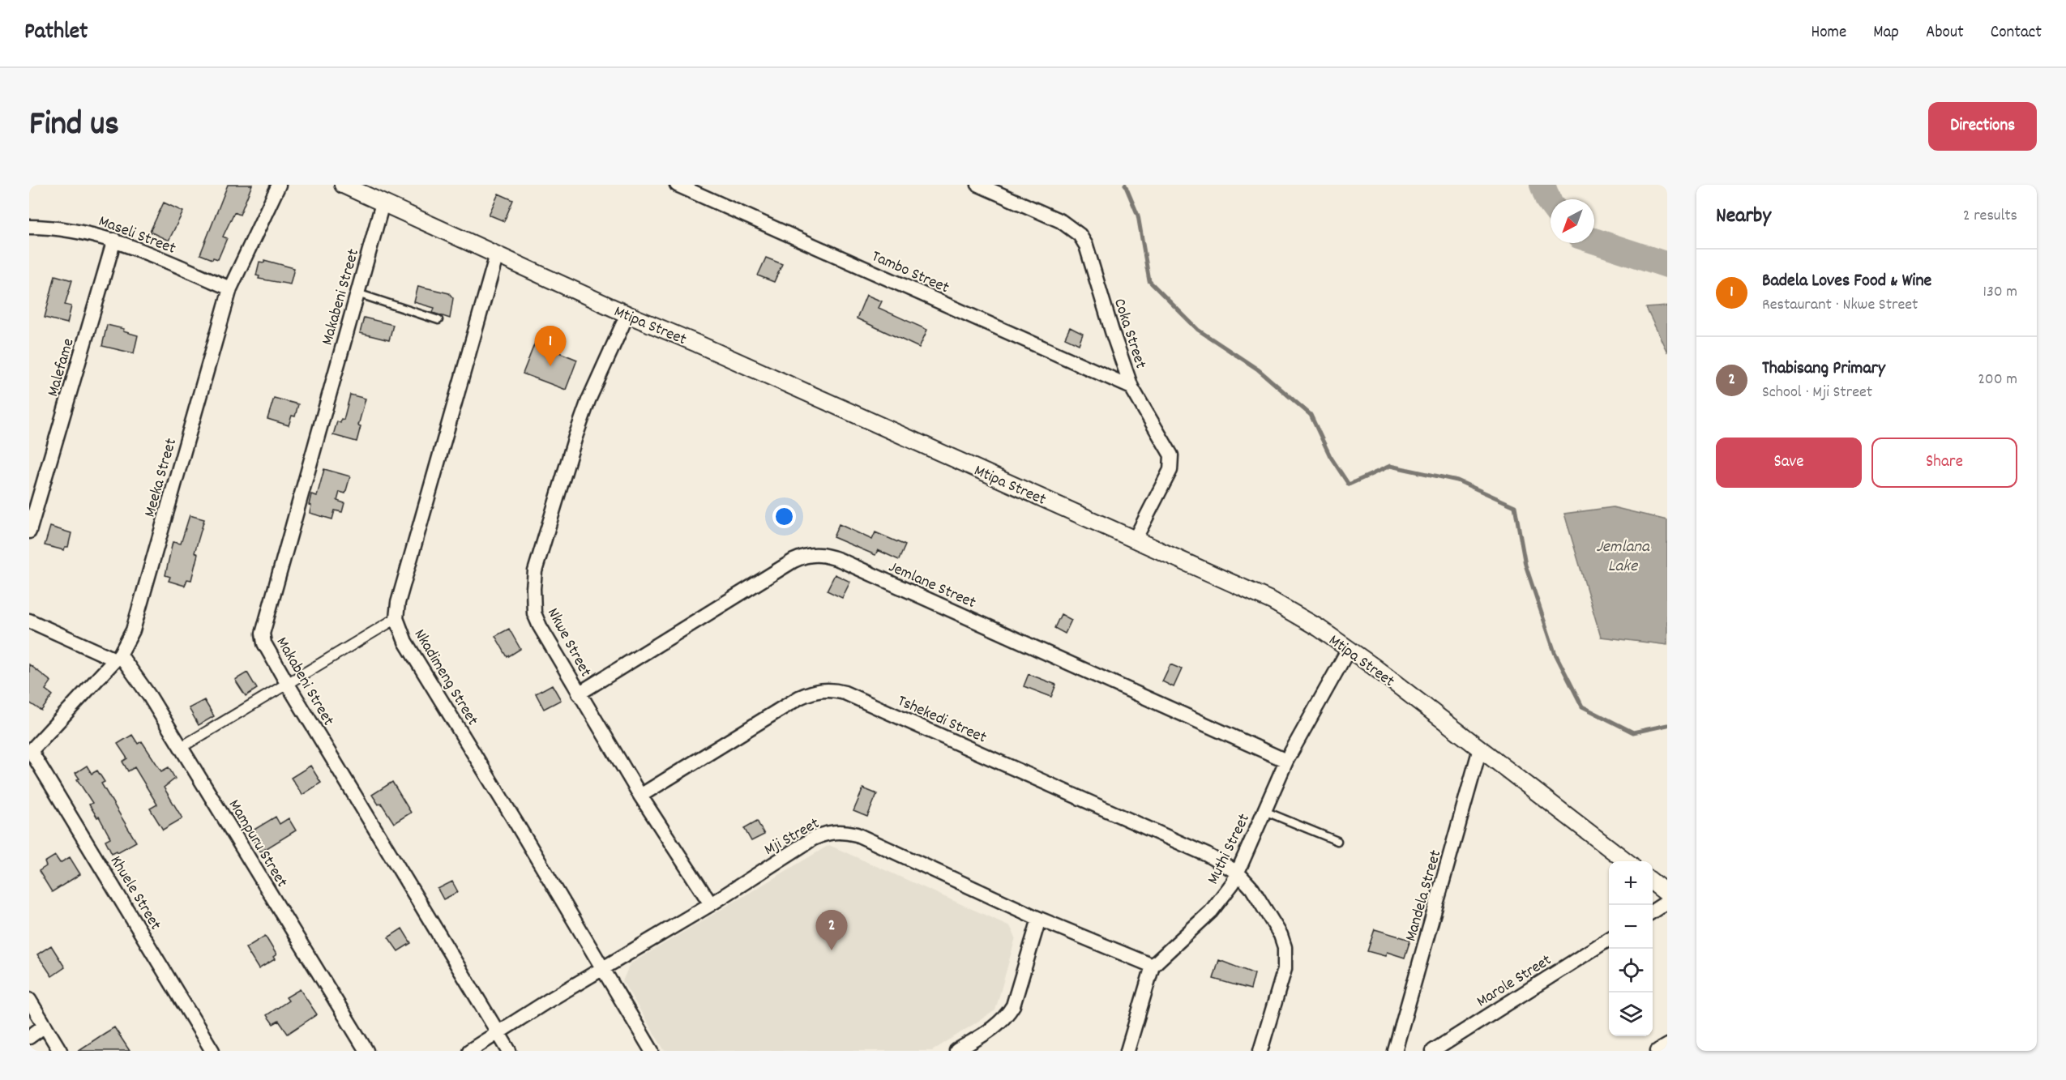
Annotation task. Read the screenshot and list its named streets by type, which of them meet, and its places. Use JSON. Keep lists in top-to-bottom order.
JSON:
{
  "streets": {
    "street": [
      "Maseli Street",
      "Tambo Street",
      "Makabeni Street",
      "Mtipa Street",
      "Coka Street",
      "Malefame",
      "Meeka Street",
      "Jemlane Street",
      "Nkwe Street",
      "Nkadimeng Street",
      "Tshekedi Street",
      "Mji Street",
      "Mampuru Street",
      "Muthi Street",
      "Khuele Street",
      "Mandela Street",
      "Marole Street"
    ]
  },
  "crossings": [
    ["Maseli Street", "Malefame"],
    ["Maseli Street", "Meeka Street"],
    ["Tambo Street", "Coka Street"],
    ["Makabeni Street", "Mtipa Street"],
    ["Makabeni Street", "Mji Street"],
    ["Mtipa Street", "Coka Street"],
    ["Mtipa Street", "Nkwe Street"],
    ["Mtipa Street", "Nkadimeng Street"],
    ["Mtipa Street", "Muthi Street"],
    ["Mtipa Street", "Mandela Street"],
    ["Meeka Street", "Mampuru Street"],
    ["Meeka Street", "Khuele Street"],
    ["Jemlane Street", "Nkwe Street"],
    ["Jemlane Street", "Muthi Street"],
    ["Nkwe Street", "Tshekedi Street"],
    ["Nkwe Street", "Mji Street"],
    ["Nkadimeng Street", "Mji Street"],
    ["Tshekedi Street", "Muthi Street"],
    ["Mji Street", "Muthi Street"]
  ],
  "water": ["Jemlana Lake"],
  "north": "bottom left",
  "page": {
    "header": "Pathlet",
    "nav": [
      "Home",
      "Map",
      "About",
      "Contact"
    ],
    "title": "Find us",
    "buttons": [
      "Directions",
      ["Save", "Share"]
    ],
    "heading": ["Nearby", "2 results"],
    "list": [
      {
        "mark": "1",
        "name": "Badela Loves Food & Wine",
        "note": "Restaurant · Nkwe Street",
        "value": "130 m"
      },
      {
        "mark": "2",
        "name": "Thabisang Primary",
        "note": "School · Mji Street",
        "value": "200 m"
      }
    ],
    "pins": ["1", "2"],
    "map_buttons": ["+", "−"]
  }
}
